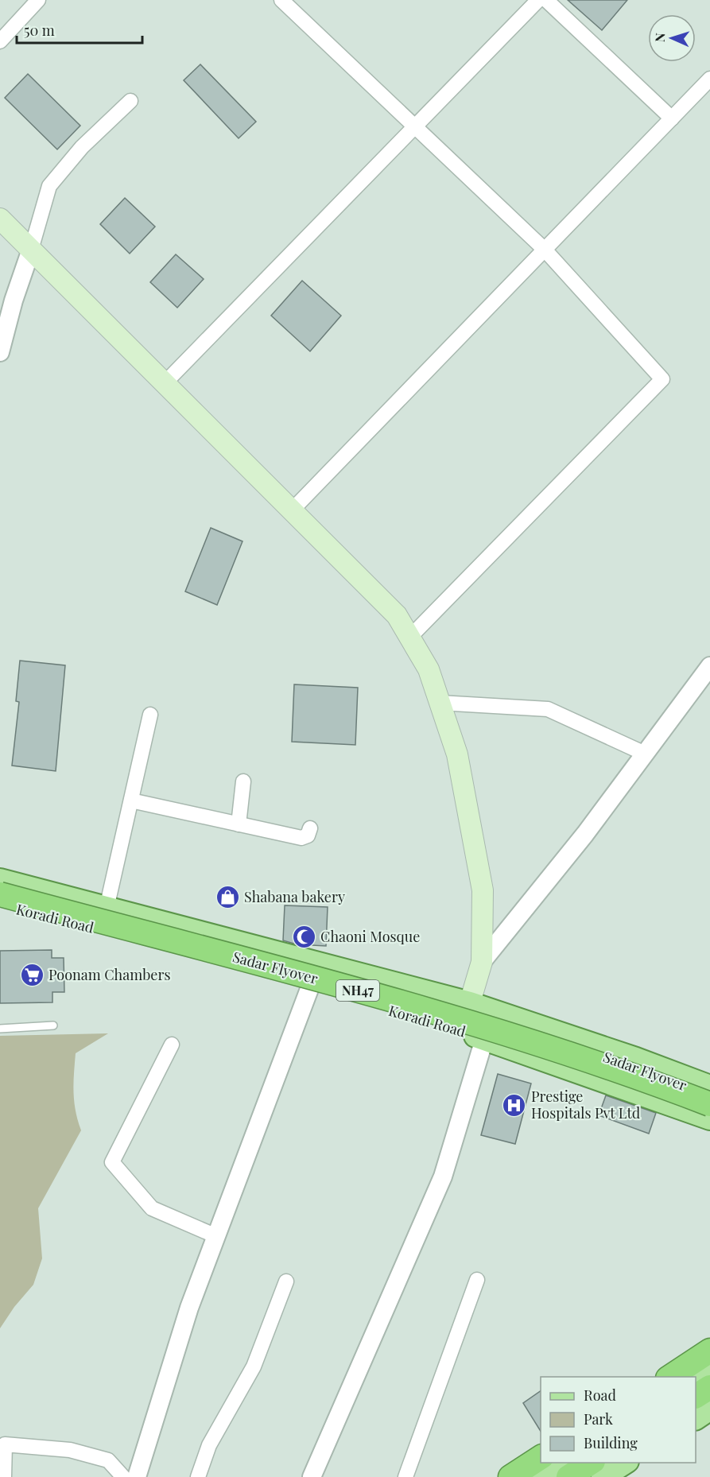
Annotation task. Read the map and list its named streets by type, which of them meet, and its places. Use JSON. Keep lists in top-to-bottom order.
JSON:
{
  "streets": {
    "highway": ["Sadar Flyover", "NH47"],
    "main road": ["Koradi Road"]
  },
  "places": {
    "shop": ["Shabana bakery"],
    "mosque": ["Chaoni Mosque"],
    "supermarket": ["Poonam Chambers"],
    "hospital": ["Prestige Hospitals Pvt Ltd"]
  },
  "legend": ["Road", "Park", "Building"],
  "scale_bar": "50 m",
  "north": "left"
}
